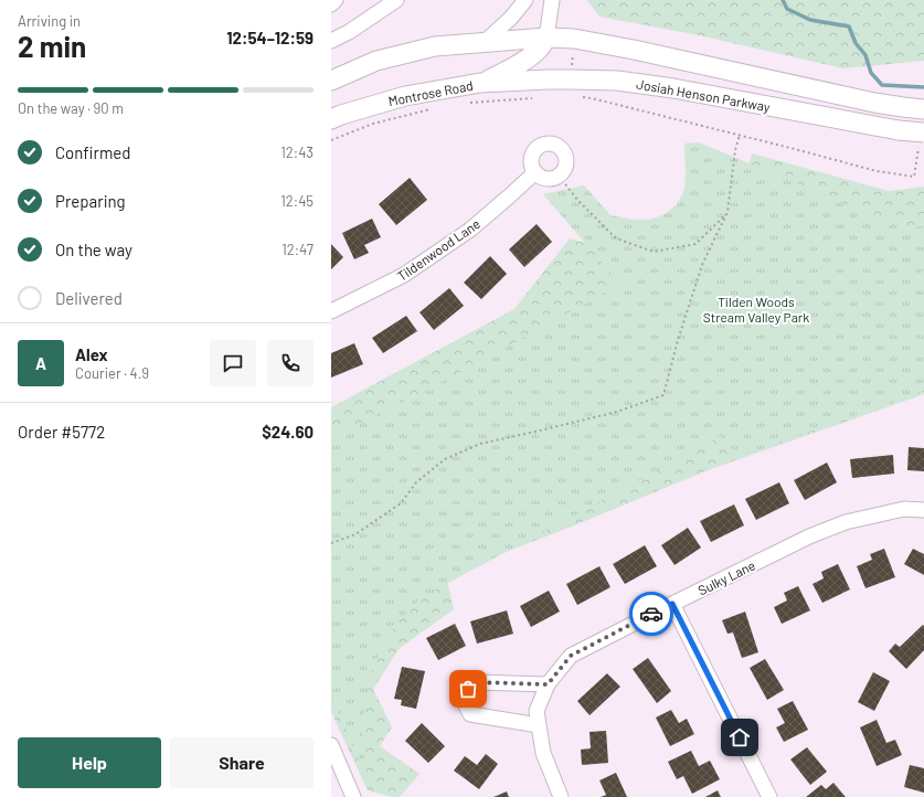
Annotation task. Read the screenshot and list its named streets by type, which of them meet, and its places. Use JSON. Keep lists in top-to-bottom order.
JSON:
{
  "streets": {
    "main road": ["Montrose Road", "Josiah Henson Parkway"],
    "street": ["Tildenwood Lane", "Sulky Lane"]
  },
  "crossings": [
    ["Montrose Road", "Josiah Henson Parkway"]
  ],
  "parks": ["Tilden Woods Stream Valley Park"],
  "page": {
    "heading": ["2 min", "Arriving in", "12:54–12:59"],
    "panel": [
      "Alex",
      "Courier · 4.9",
      "Order #5772",
      "$24.60"
    ],
    "bar": "On the way · 90 m",
    "list": [
      ["Confirmed", "12:43"],
      ["Preparing", "12:45"],
      ["On the way", "12:47"],
      "Delivered"
    ],
    "round": "A",
    "buttons": ["Help", "Share"]
  }
}
